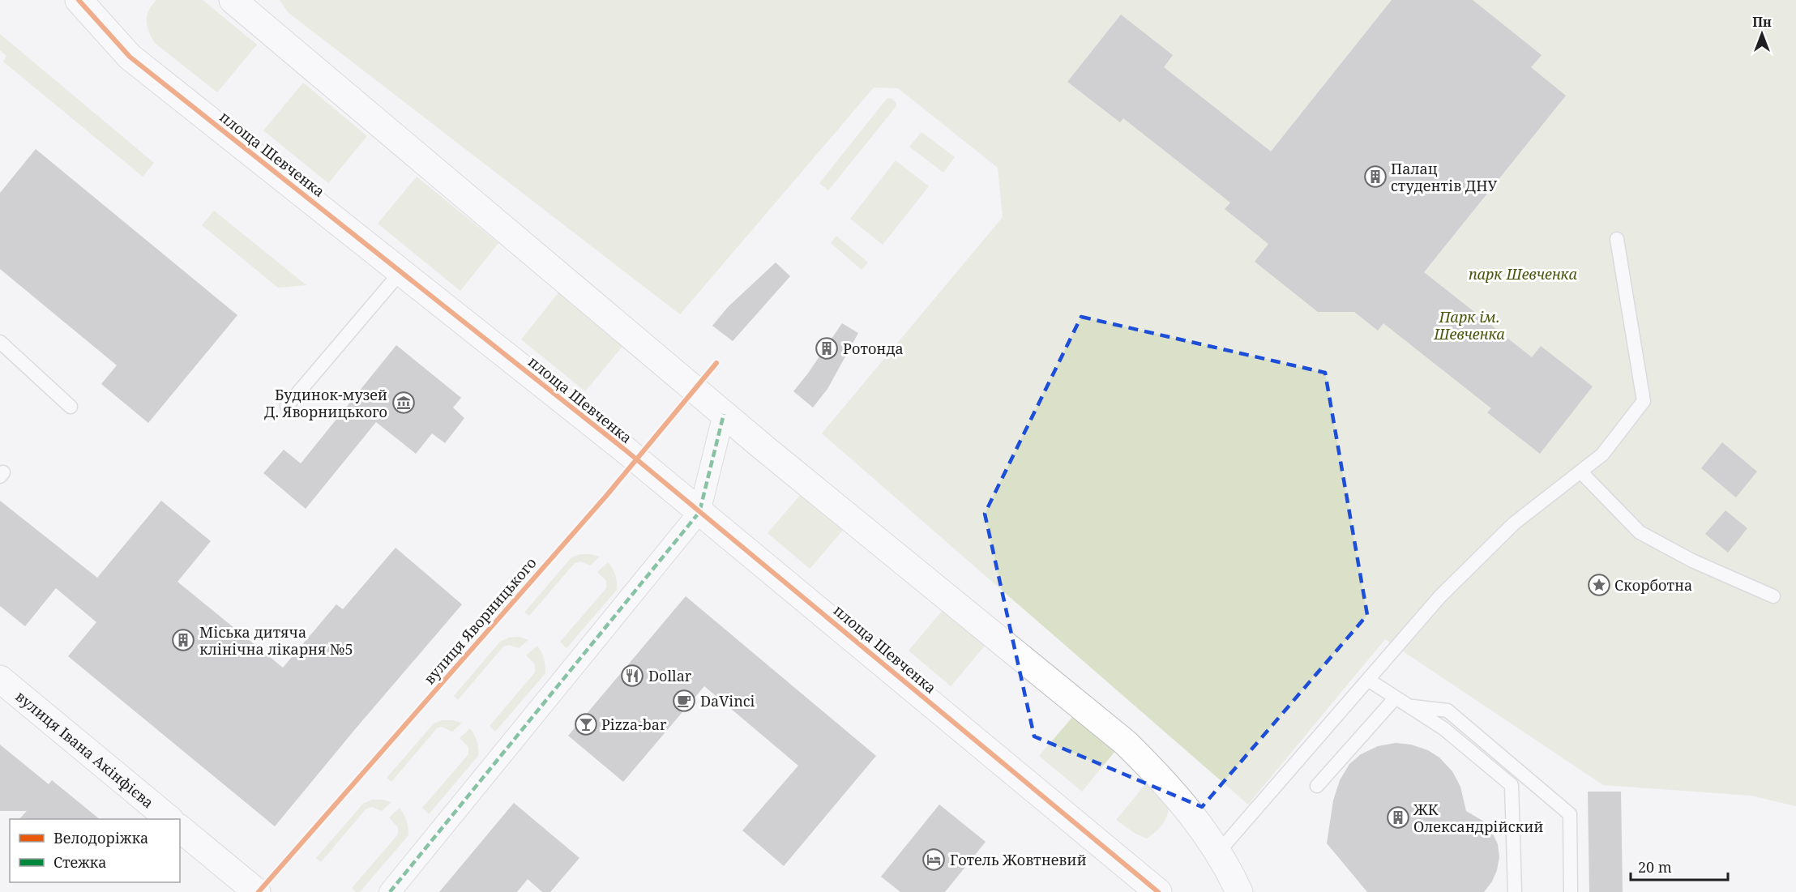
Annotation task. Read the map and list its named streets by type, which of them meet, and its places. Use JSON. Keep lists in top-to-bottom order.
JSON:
{
  "streets": {
    "street": ["площа Шевченка", "вулиця Івана Акінфієва"],
    "cycle path": ["вулиця Яворницького"]
  },
  "parks": ["парк Шевченка", "Парк iм. Шевченка"],
  "places": {
    "building": [
      "Палац студентів ДНУ",
      "Ротонда",
      "Міська дитяча клінічна лікарня №5",
      "ЖК Олександрійский"
    ],
    "museum": ["Будинок-музей Д. Яворницького"],
    "place": ["Скорботна"],
    "restaurant": ["Dollar"],
    "cafe": ["DaVinci"],
    "bar": ["Pizza-bar"],
    "hotel": ["Готель Жовтневий"]
  },
  "legend": ["Велодоріжка", "Стежка"],
  "scale_bar": "20 m",
  "north": "top"
}
